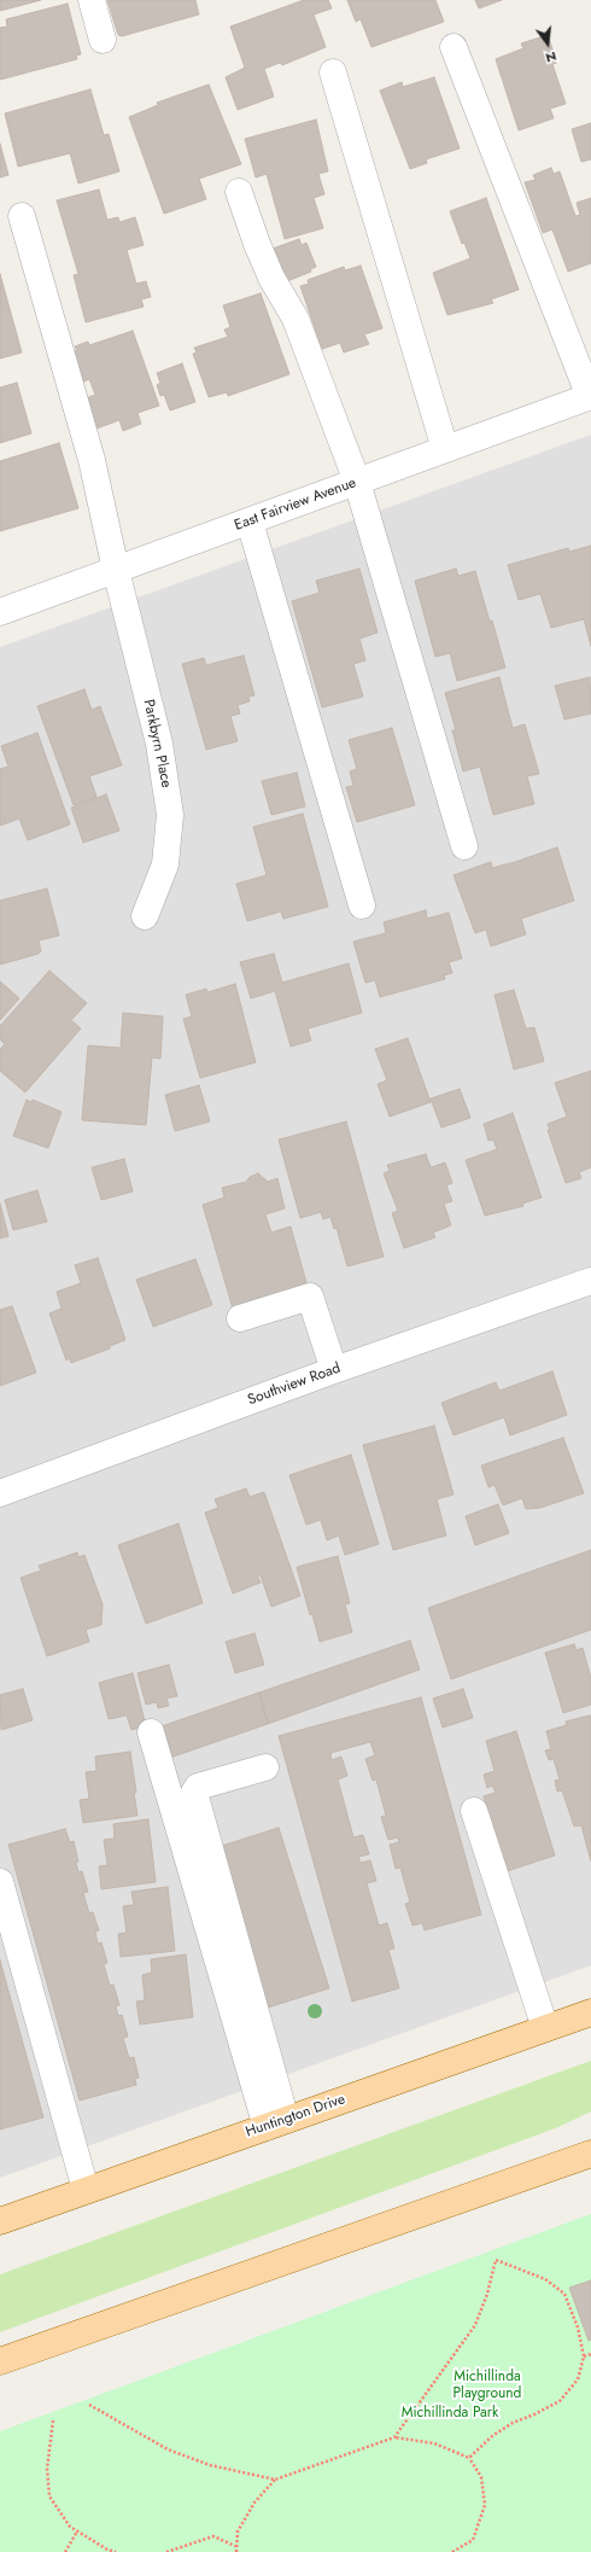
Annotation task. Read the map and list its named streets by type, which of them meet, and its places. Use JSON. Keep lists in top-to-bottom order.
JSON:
{
  "streets": {
    "main road": ["Huntington Drive"],
    "street": ["East Fairview Avenue", "Parkbyrn Place", "Southview Road"]
  },
  "crossings": [
    ["East Fairview Avenue", "Parkbyrn Place"]
  ],
  "parks": ["Michillinda Playground", "Michillinda Park"],
  "north": "bottom"
}
